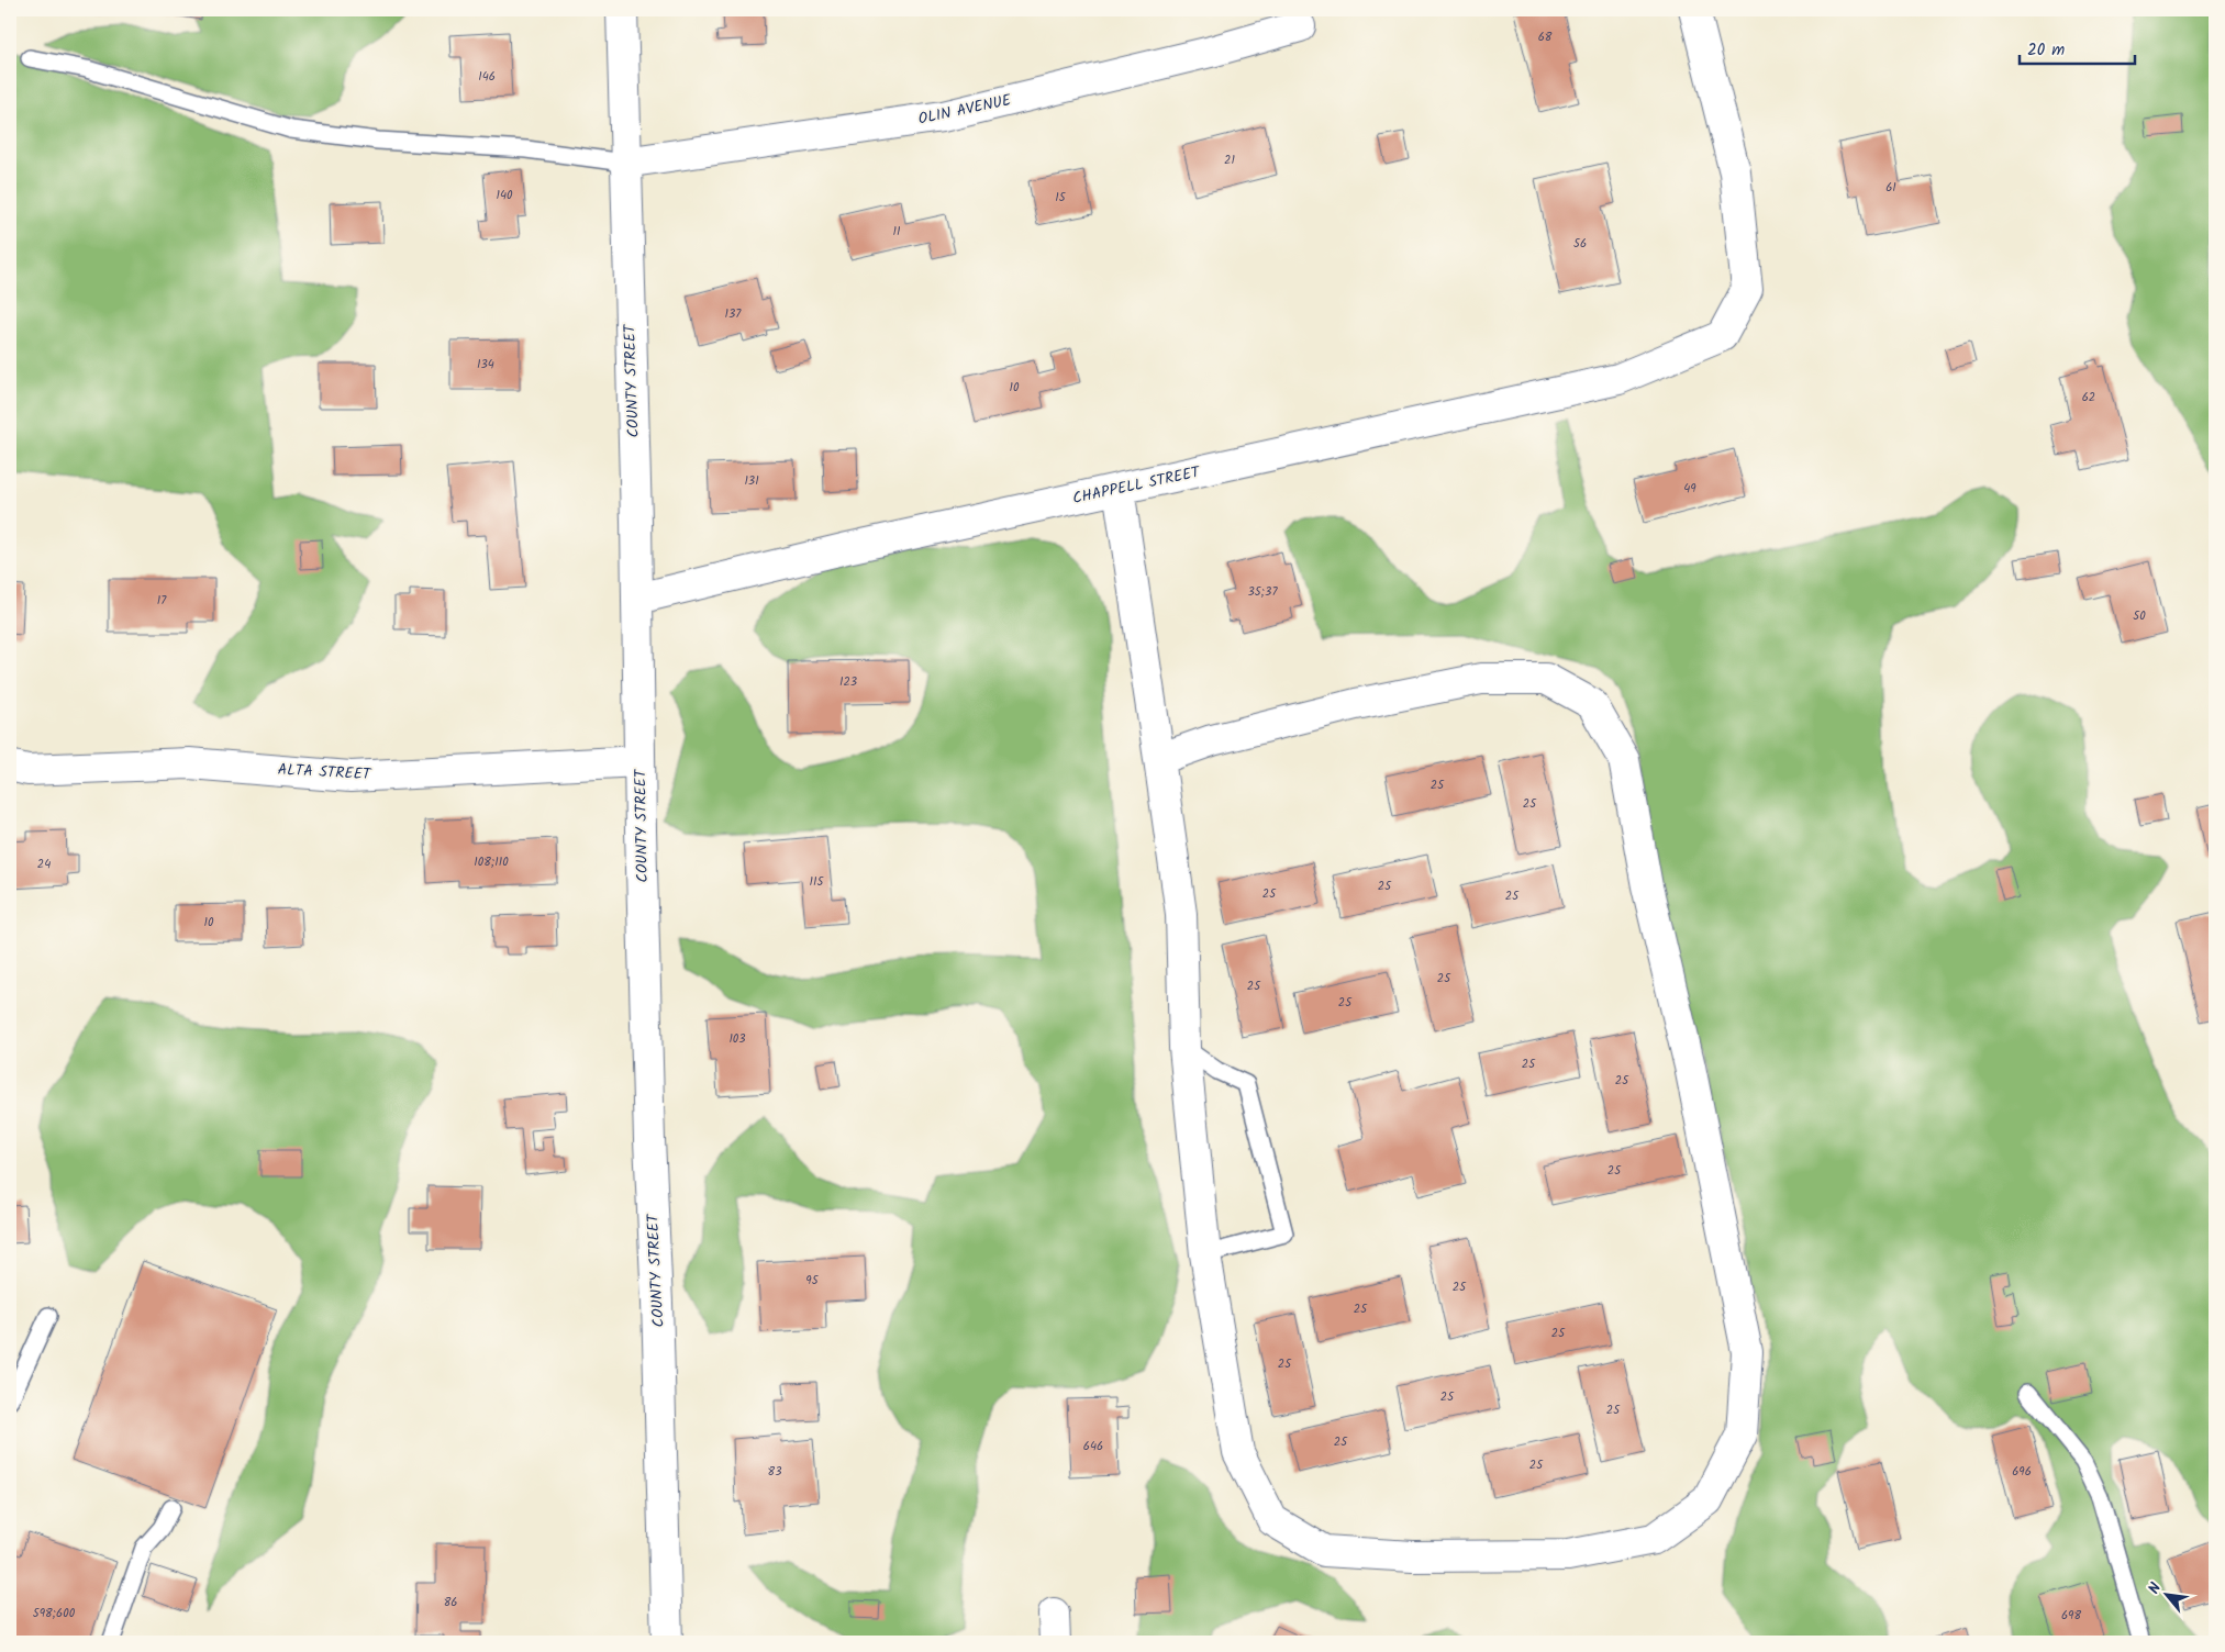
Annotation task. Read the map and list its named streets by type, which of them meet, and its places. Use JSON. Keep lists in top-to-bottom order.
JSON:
{
  "streets": {
    "street": [
      "OLIN AVENUE",
      "COUNTY STREET",
      "CHAPPELL STREET",
      "ALTA STREET"
    ]
  },
  "crossings": [
    ["OLIN AVENUE", "COUNTY STREET"],
    ["COUNTY STREET", "CHAPPELL STREET"],
    ["COUNTY STREET", "ALTA STREET"]
  ],
  "house_numbers": [
    "68",
    "146",
    "21",
    "61",
    "140",
    "15",
    "11",
    "56",
    "137",
    "134",
    "10",
    "62",
    "131",
    "49",
    "35;37",
    "17",
    "50",
    "123",
    "25",
    "25",
    "108;110",
    "24",
    "115",
    "25",
    "25",
    "25",
    "10",
    "25",
    "25",
    "25",
    "103",
    "25",
    "25",
    "25",
    "95",
    "25",
    "25",
    "25",
    "25",
    "25",
    "25",
    "25",
    "646",
    "25",
    "83",
    "696",
    "86",
    "598;600",
    "698"
  ],
  "scale_bar": "20 m",
  "north": "top left"
}
